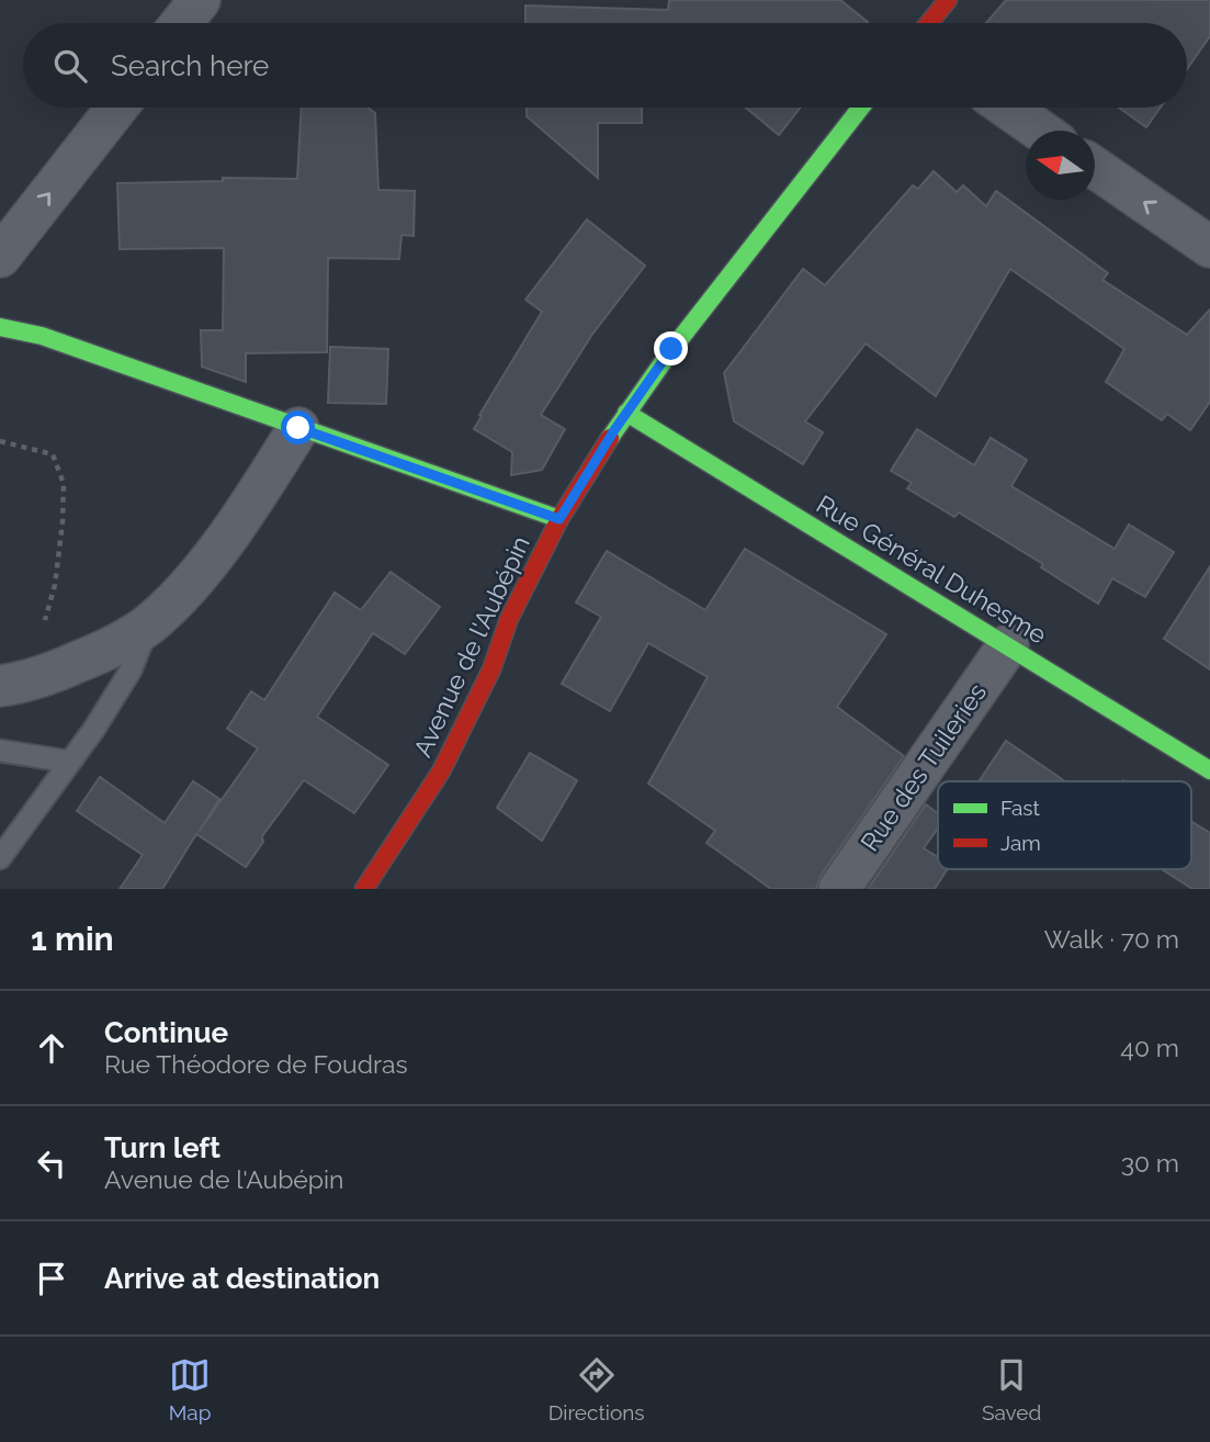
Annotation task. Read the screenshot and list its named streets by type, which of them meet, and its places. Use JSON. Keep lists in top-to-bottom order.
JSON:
{
  "streets": {
    "street": ["Rue Général Duhesme", "Avenue de l'Aubépin", "Rue des Tuileries"]
  },
  "crossings": [
    ["Rue Général Duhesme", "Avenue de l'Aubépin"],
    ["Rue Général Duhesme", "Rue des Tuileries"]
  ],
  "legend": ["Fast", "Jam"],
  "north": "left",
  "page": {
    "search": "Search here",
    "heading": ["1 min", "Walk · 70 m"],
    "list": [
      ["Continue", "Rue Théodore de Foudras", "40 m"],
      ["Turn left", "Avenue de l'Aubépin", "30 m"],
      "Arrive at destination"
    ],
    "nav": ["Map", "Directions", "Saved"]
  }
}
